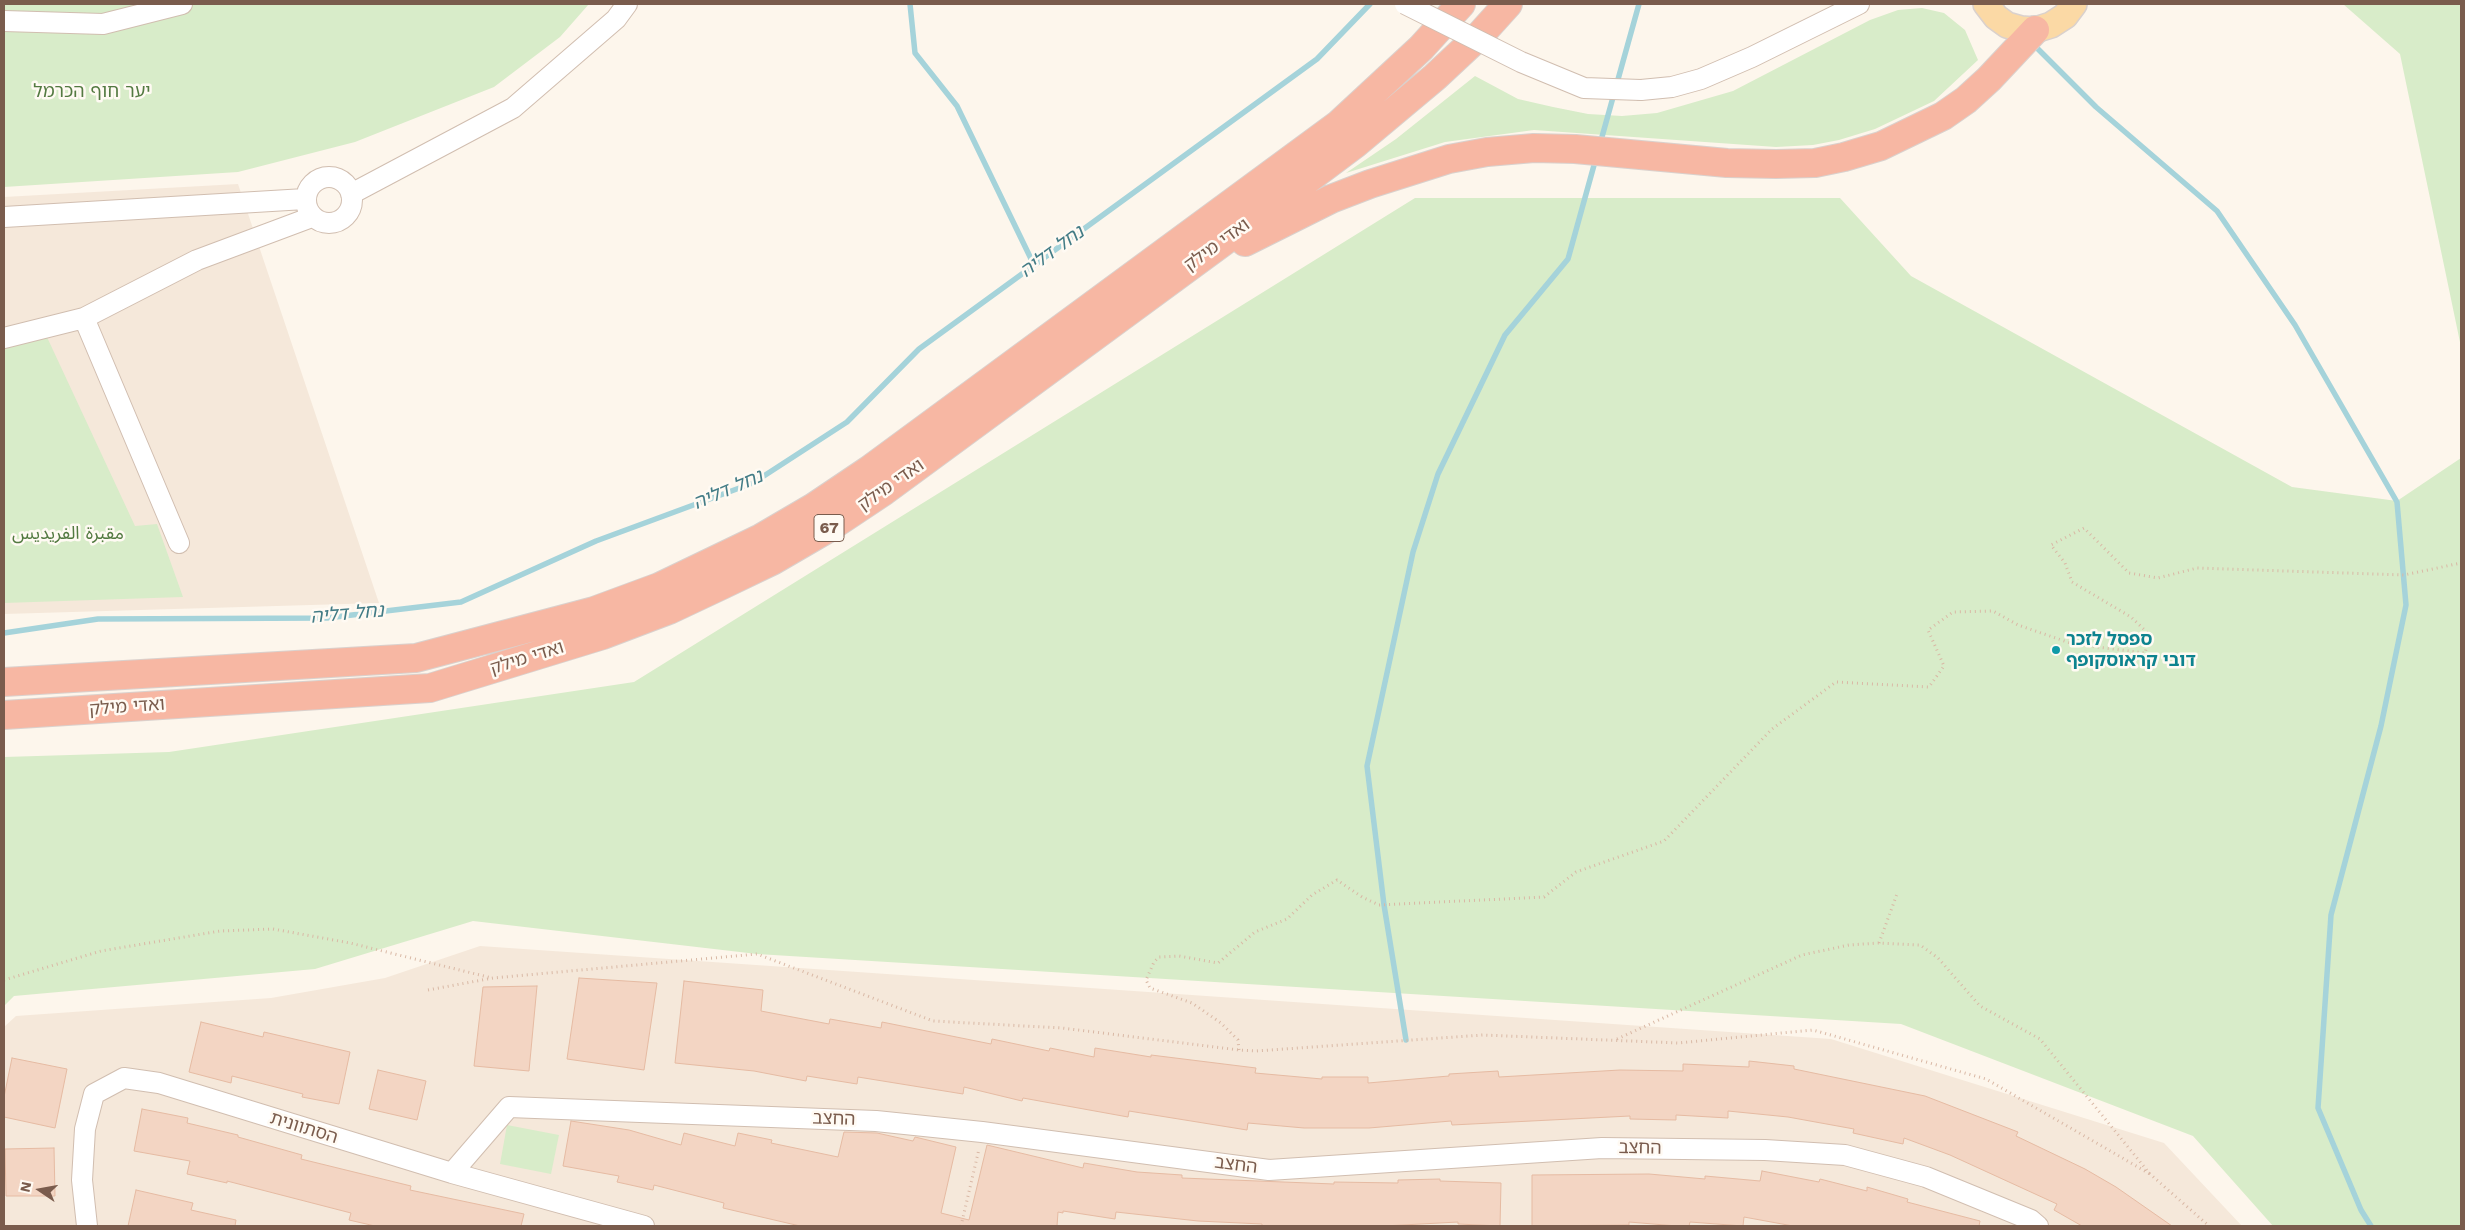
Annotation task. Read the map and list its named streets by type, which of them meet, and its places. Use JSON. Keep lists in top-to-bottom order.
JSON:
{
  "streets": {
    "highway": ["ואדי מילק", "67"],
    "street": ["החצב", "הסתוונית"]
  },
  "crossings": [
    ["החצב", "הסתוונית"]
  ],
  "water": ["נחל דליה"],
  "parks": ["יער חוף הכרמל", "مقبرة الفريديس"],
  "places": ["ספסל לזכר דובי קראוסקופף"],
  "north": "left"
}
